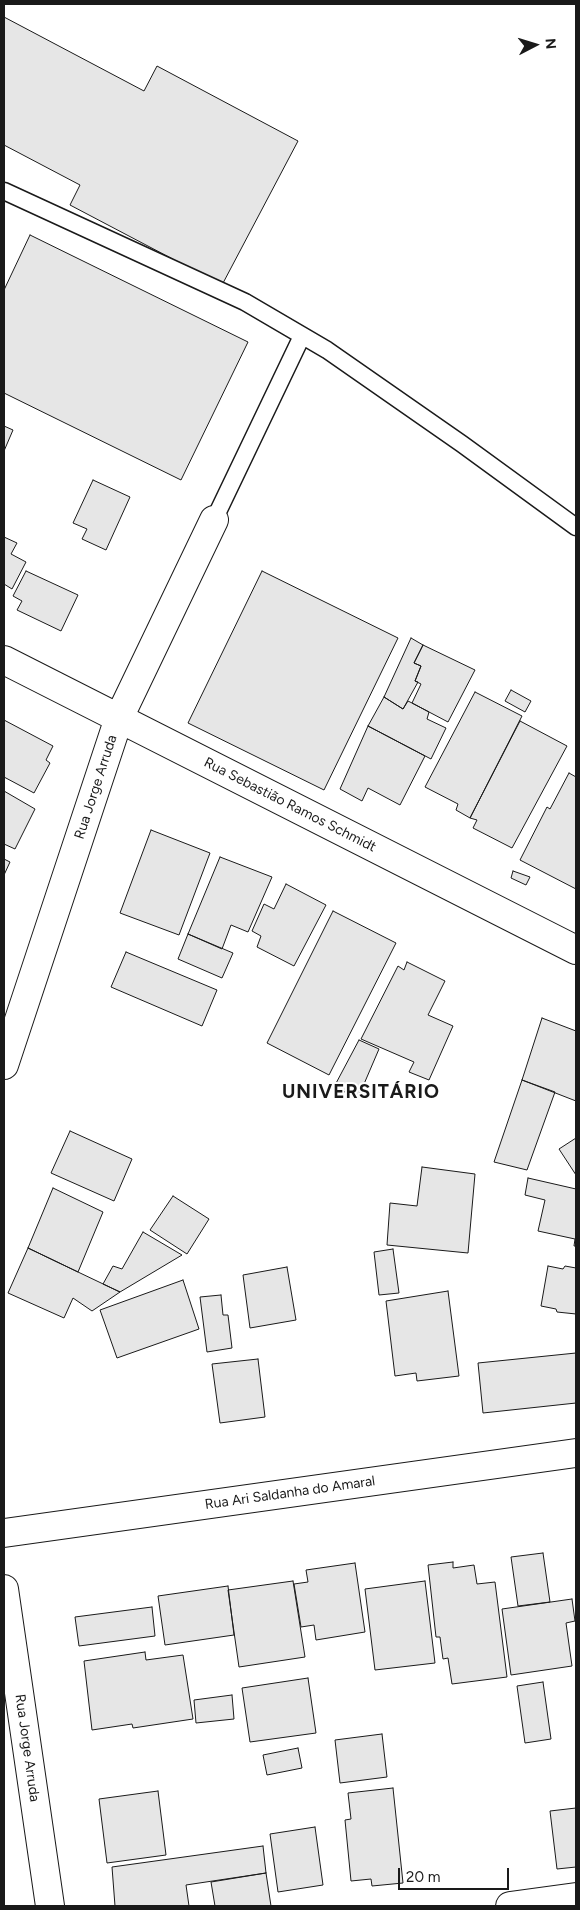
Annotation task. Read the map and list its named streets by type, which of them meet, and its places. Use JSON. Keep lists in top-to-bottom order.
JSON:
{
  "streets": {
    "street": ["Rua Jorge Arruda", "Rua Sebastião Ramos Schmidt", "Rua Ari Saldanha do Amaral"]
  },
  "crossings": [
    ["Rua Jorge Arruda", "Rua Sebastião Ramos Schmidt"]
  ],
  "districts": ["UNIVERSITÁRIO"],
  "scale_bar": "20 m",
  "north": "right"
}
